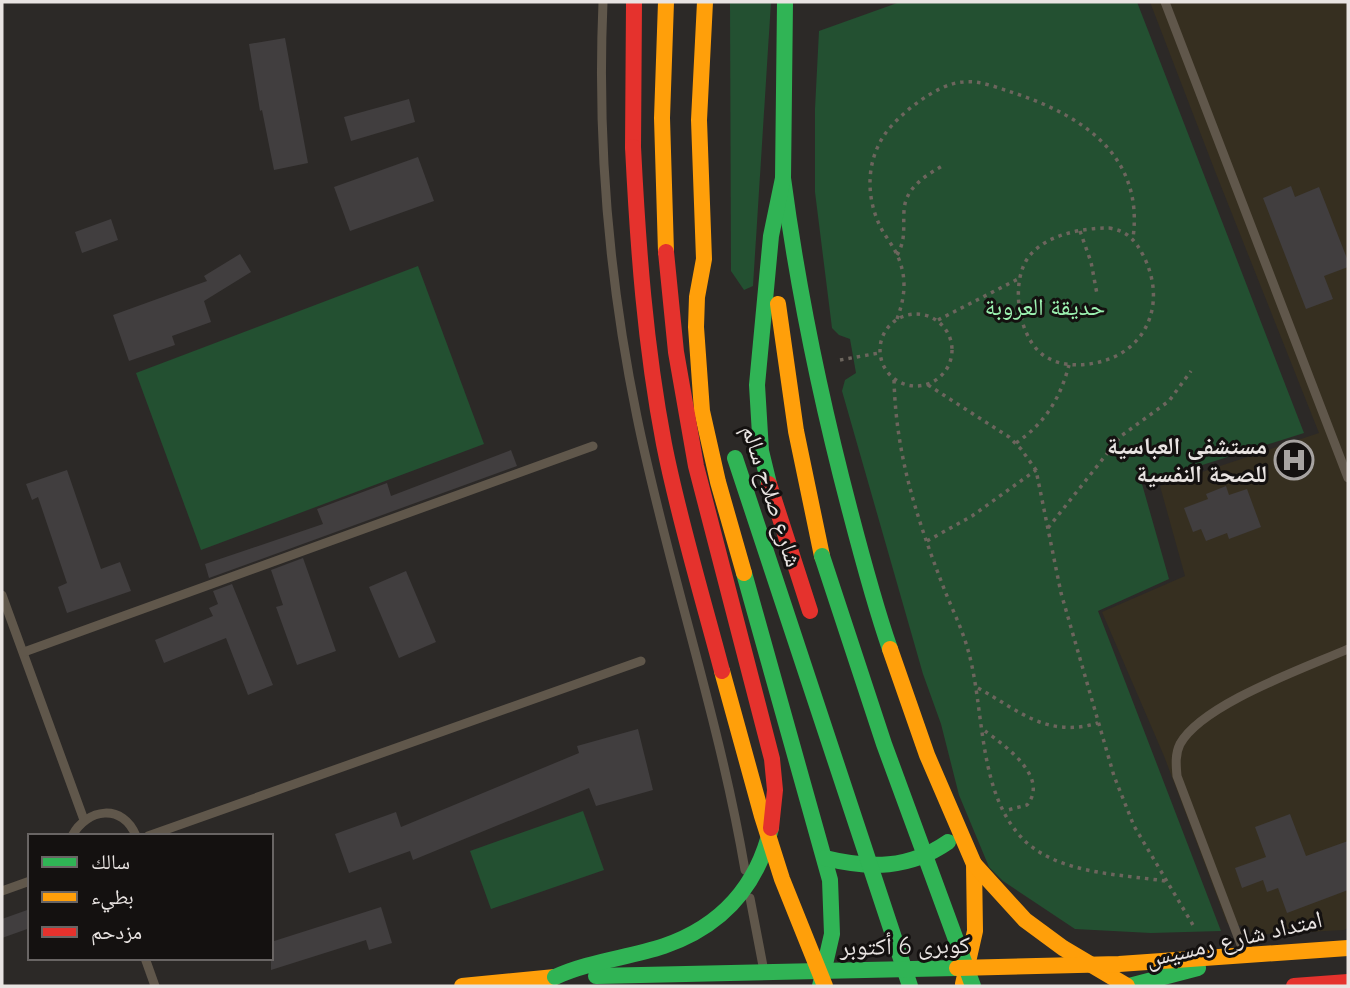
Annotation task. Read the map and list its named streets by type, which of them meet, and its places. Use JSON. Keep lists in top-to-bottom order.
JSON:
{
  "streets": {
    "main road": ["شارع صلاح سالم", "امتداد شارع رمسيس", "كوبرى 6 أكتوبر"]
  },
  "parks": ["حديقة العروبة"],
  "places": {
    "hospital": ["مستشفى العباسية للصحة النفسية"]
  },
  "legend": ["سالك", "بطيء", "مزدحم"]
}
